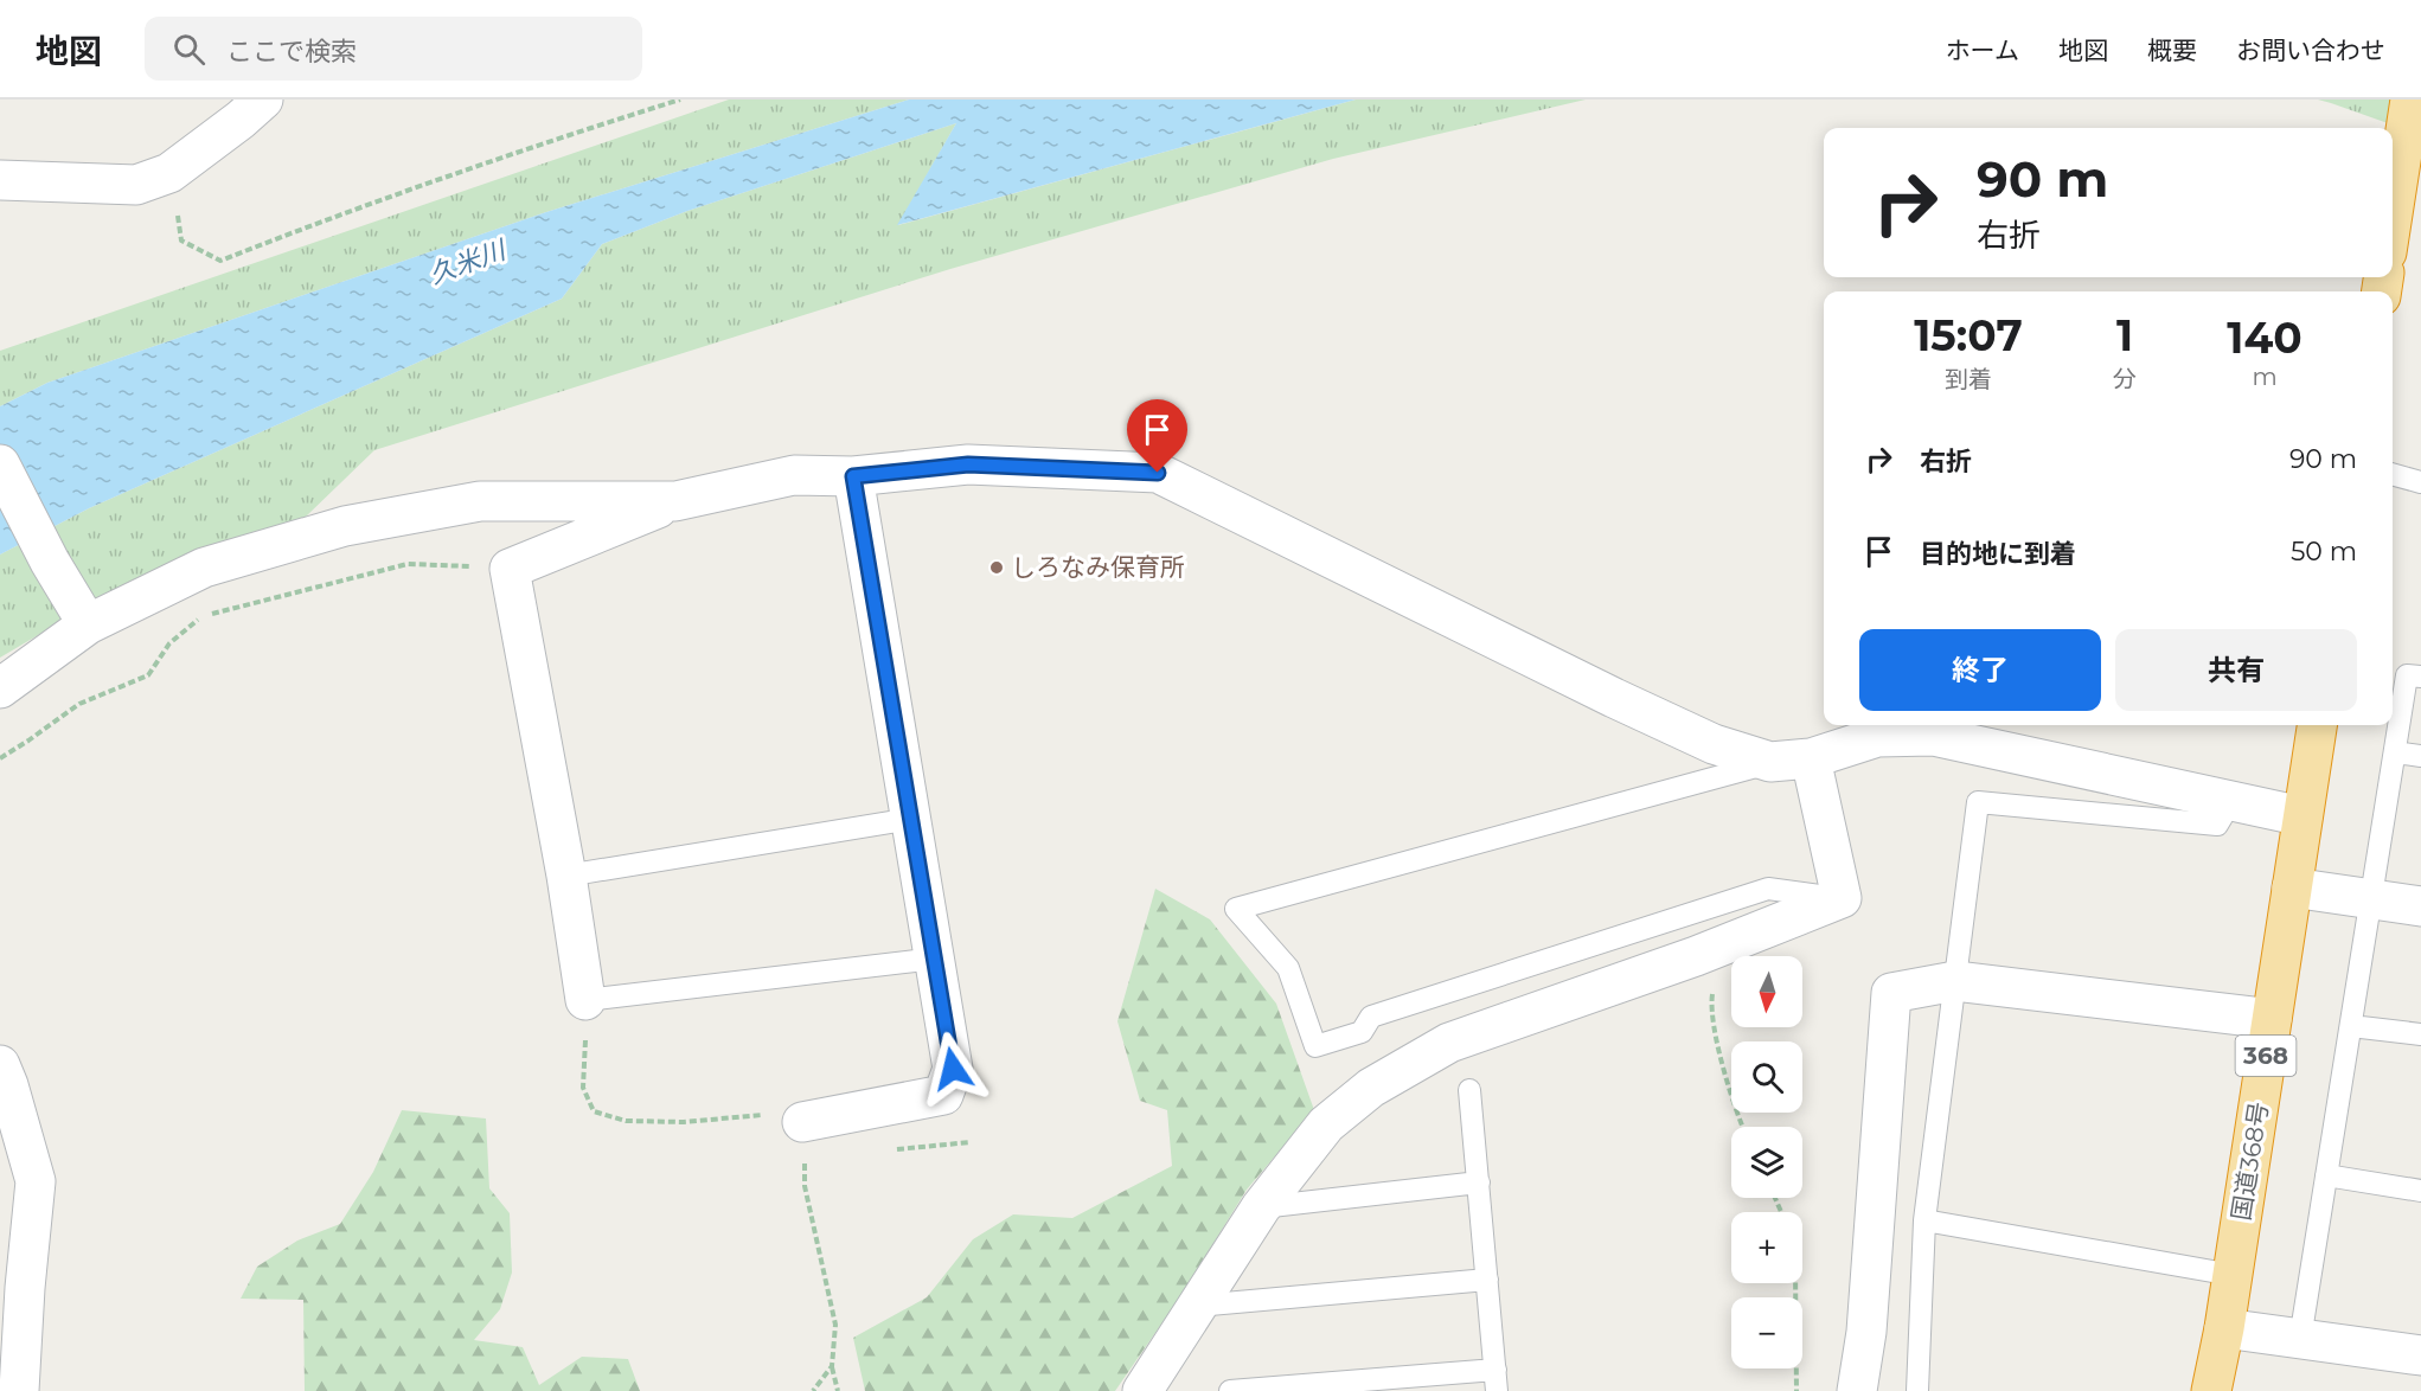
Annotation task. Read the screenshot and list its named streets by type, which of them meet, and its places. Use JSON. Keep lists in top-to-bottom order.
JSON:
{
  "streets": {
    "highway": ["368", "国道368号"]
  },
  "water": ["久米川"],
  "places": ["しろなみ保育所"],
  "north": "bottom",
  "page": {
    "header": "地図",
    "search": "ここで検索",
    "nav": [
      "ホーム",
      "地図",
      "概要",
      "お問い合わせ"
    ],
    "turn": ["90 m", "右折"],
    "eta": [
      "15:07",
      "到着",
      "1",
      "分",
      "140",
      "m"
    ],
    "list": [
      {
        "name": "右折",
        "value": "90 m"
      },
      {
        "name": "目的地に到着",
        "value": "50 m"
      }
    ],
    "buttons": ["終了", "共有"],
    "map_buttons": ["+", "−"]
  }
}
